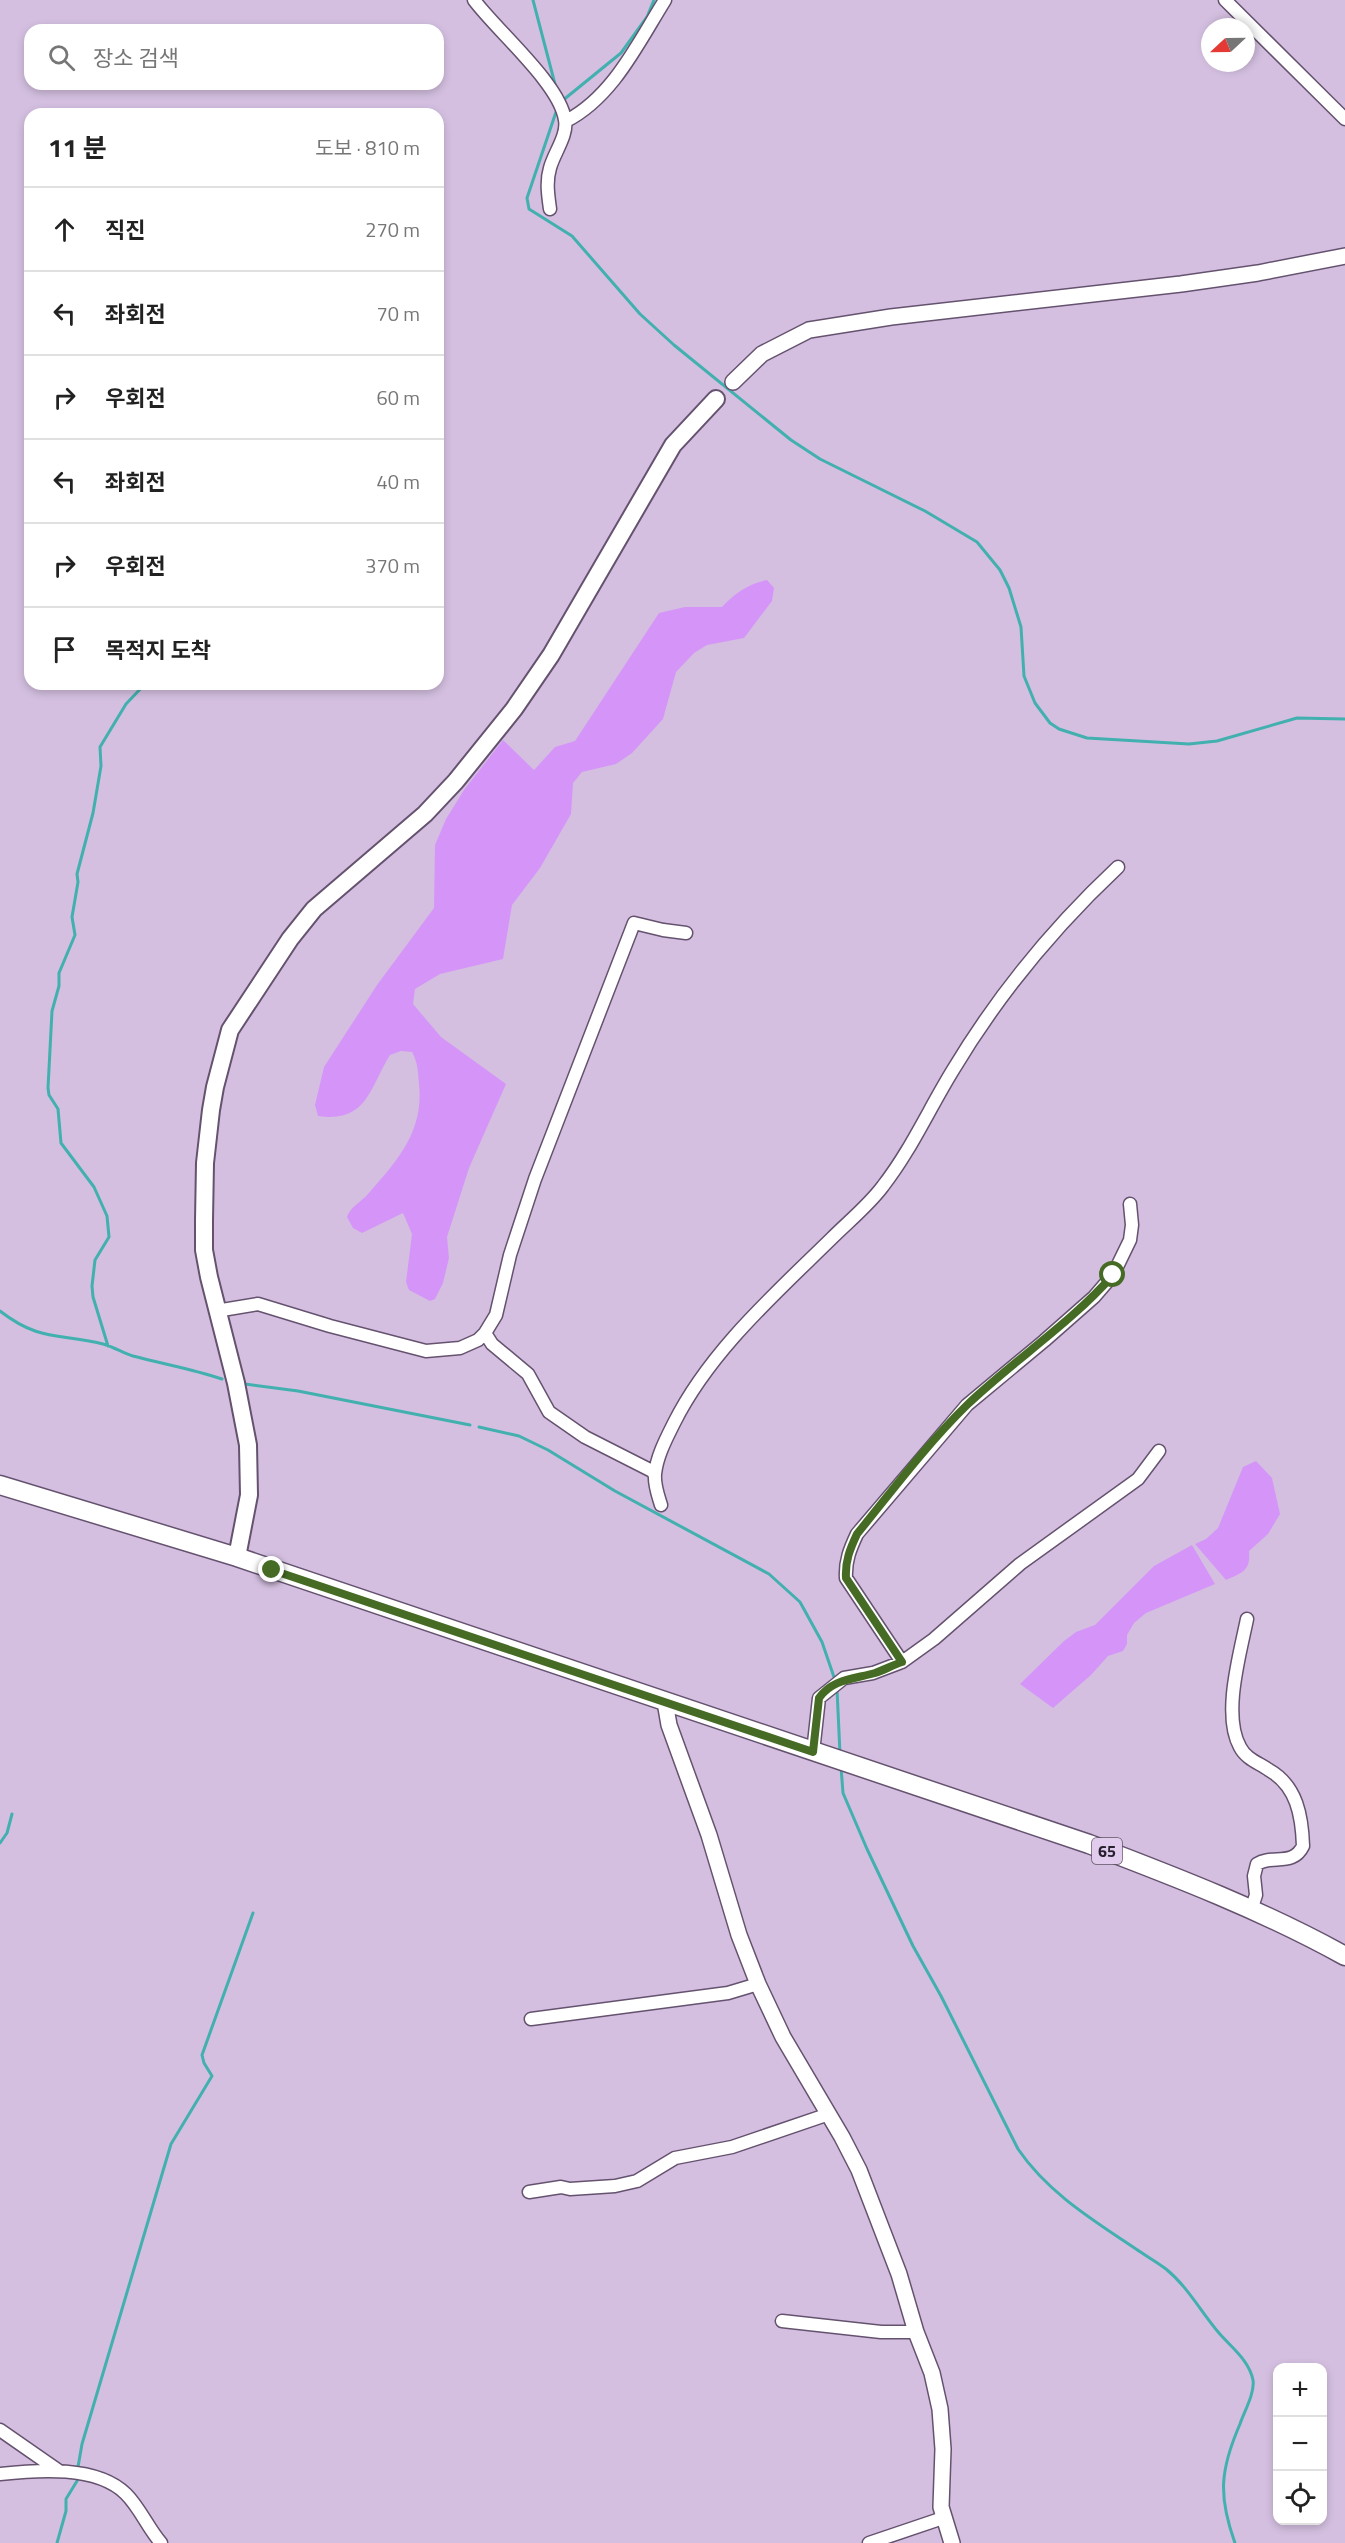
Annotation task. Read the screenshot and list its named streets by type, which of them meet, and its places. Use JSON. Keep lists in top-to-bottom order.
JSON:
{
  "streets": {
    "main road": ["65"]
  },
  "north": "left",
  "page": {
    "search": "장소 검색",
    "heading": ["11 분", "도보 · 810 m"],
    "list": [
      ["직진", "270 m"],
      ["좌회전", "70 m"],
      ["우회전", "60 m"],
      ["좌회전", "40 m"],
      ["우회전", "370 m"],
      "목적지 도착"
    ],
    "map_buttons": ["+", "−"]
  }
}
